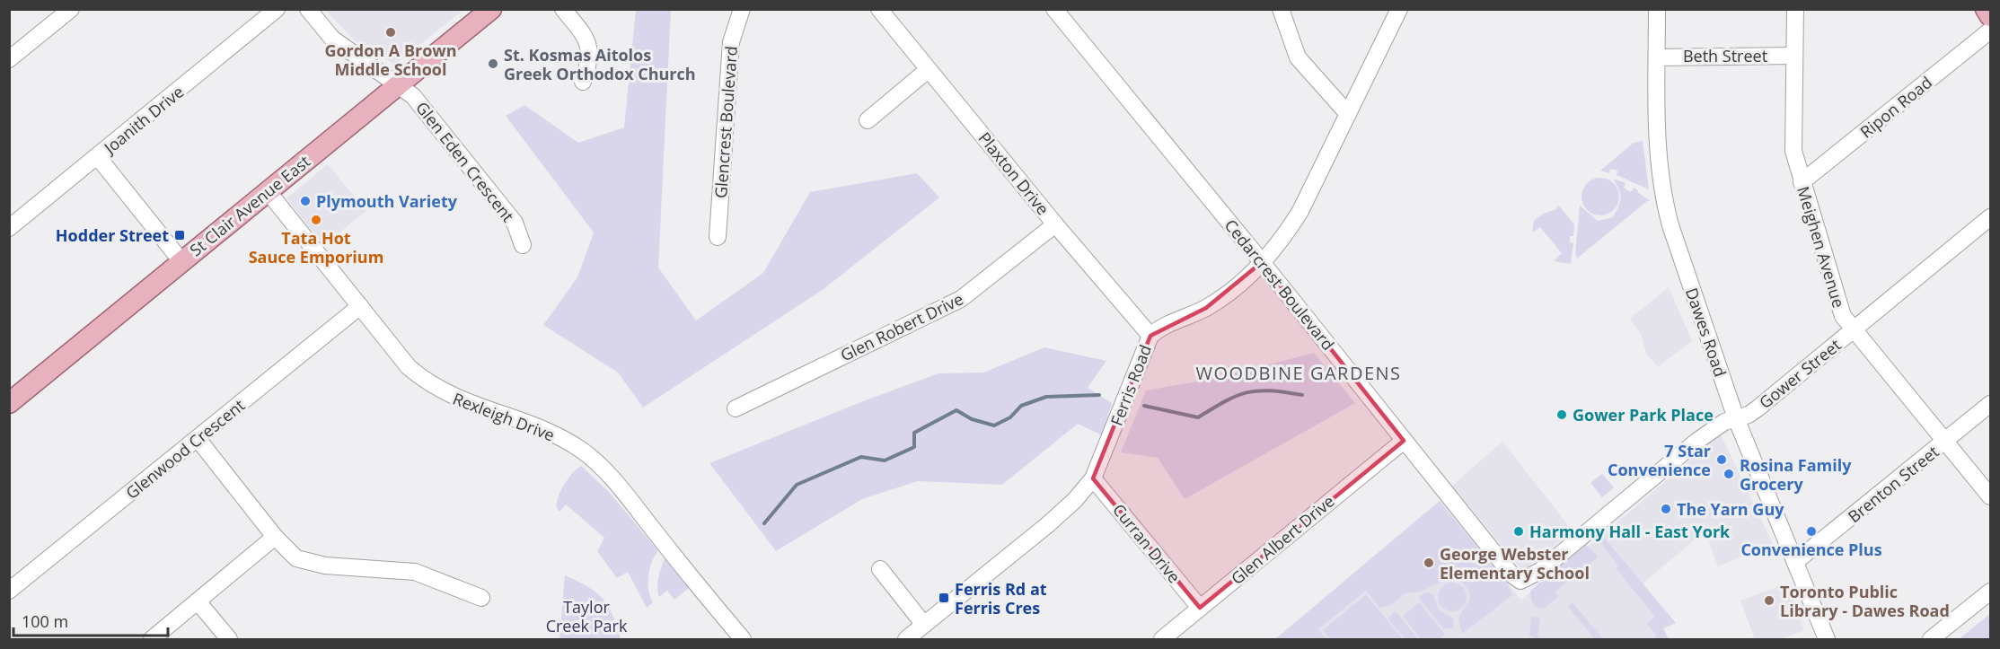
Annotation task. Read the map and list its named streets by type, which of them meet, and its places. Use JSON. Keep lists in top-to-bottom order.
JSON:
{
  "streets": {
    "main road": ["St Clair Avenue East"],
    "street": [
      "Beth Street",
      "Ripon Road",
      "Joanith Drive",
      "Glencrest Boulevard",
      "Glen Eden Crescent",
      "Plaxton Drive",
      "Meighen Avenue",
      "Cedarcrest Boulevard",
      "Glen Robert Drive",
      "Dawes Road",
      "Gower Street",
      "Ferris Road",
      "Rexleigh Drive",
      "Glenwood Crescent",
      "Brenton Street",
      "Glen Albert Drive",
      "Curran Drive"
    ]
  },
  "crossings": [
    ["Beth Street", "Meighen Avenue"],
    ["Beth Street", "Dawes Road"],
    ["Ripon Road", "Meighen Avenue"],
    ["Glen Eden Crescent", "St Clair Avenue East"],
    ["Plaxton Drive", "Glen Robert Drive"],
    ["Plaxton Drive", "Ferris Road"],
    ["St Clair Avenue East", "Rexleigh Drive"],
    ["Meighen Avenue", "Gower Street"],
    ["Meighen Avenue", "Brenton Street"],
    ["Cedarcrest Boulevard", "Gower Street"],
    ["Cedarcrest Boulevard", "Ferris Road"],
    ["Cedarcrest Boulevard", "Glen Albert Drive"],
    ["Dawes Road", "Gower Street"],
    ["Dawes Road", "Brenton Street"],
    ["Ferris Road", "Curran Drive"],
    ["Rexleigh Drive", "Glenwood Crescent"],
    ["Glen Albert Drive", "Curran Drive"]
  ],
  "districts": ["WOODBINE GARDENS"],
  "parks": ["Taylor Creek Park"],
  "places": {
    "other": [
      "Gordon A Brown Middle School",
      "St. Kosmas Aitolos Greek Orthodox Church",
      "Plymouth Variety",
      "Tata Hot Sauce Emporium",
      "Gower Park Place",
      "7 Star Convenience",
      "Rosina Family Grocery",
      "The Yarn Guy",
      "Harmony Hall - East York",
      "Convenience Plus",
      "George Webster Elementary School",
      "Toronto Public Library - Dawes Road"
    ],
    "transit": ["Hodder Street", "Ferris Rd at Ferris Cres"]
  },
  "scale_bar": "100 m"
}
